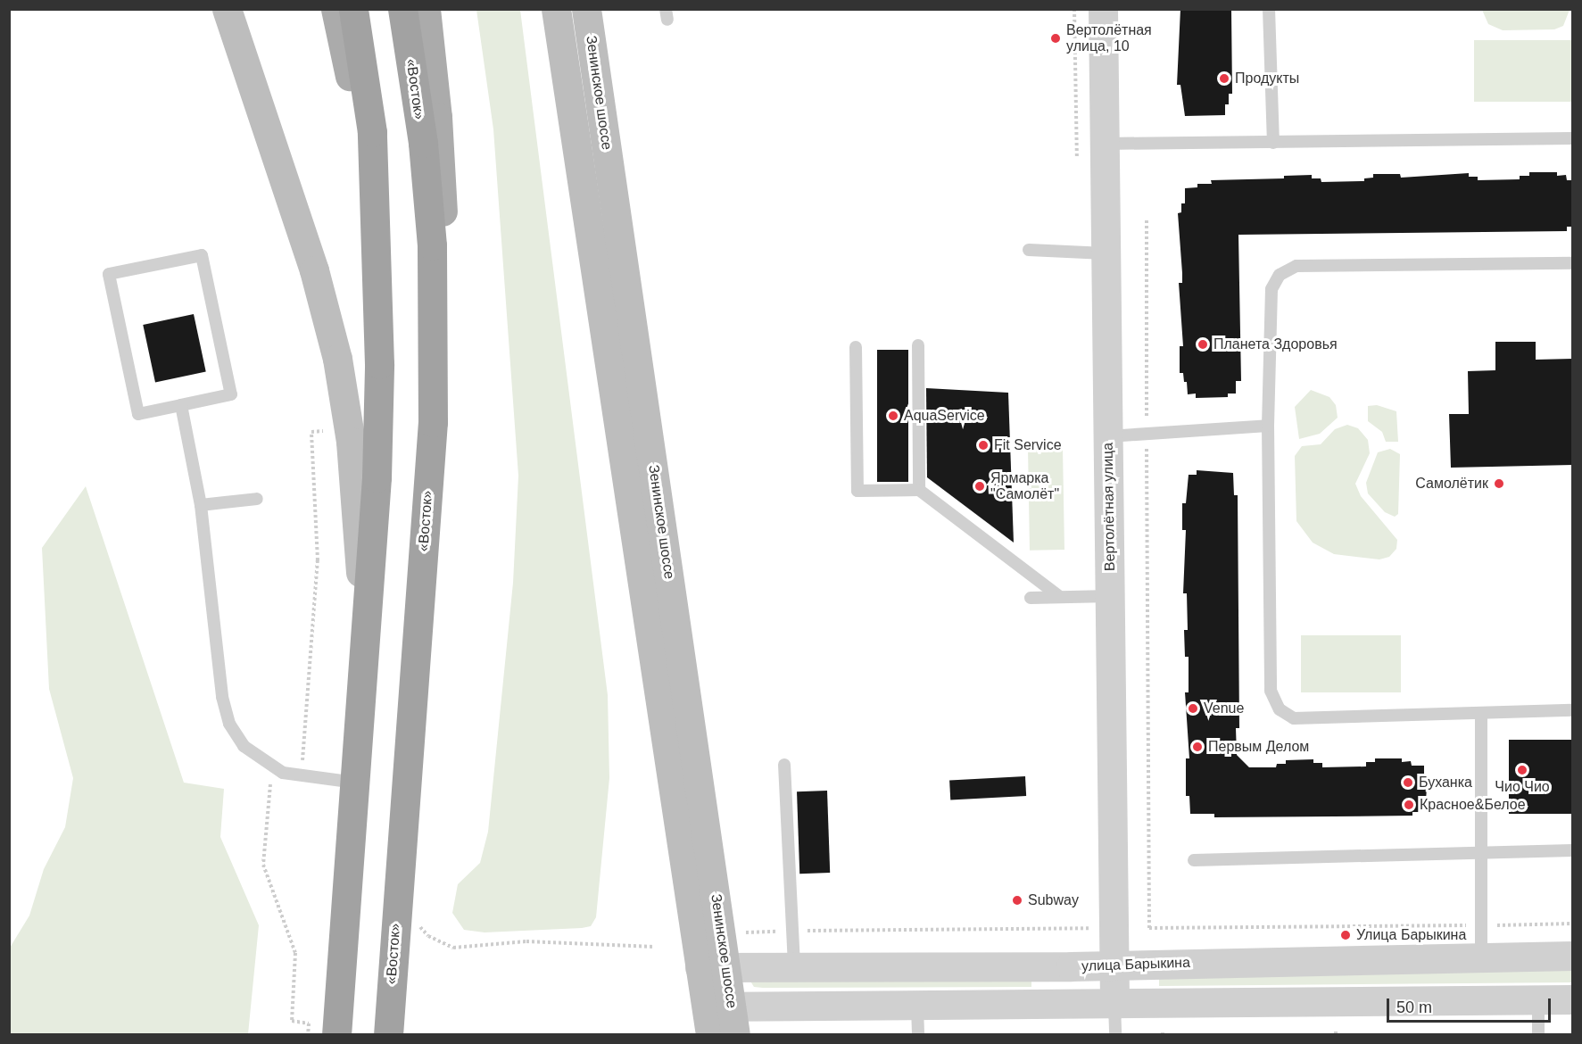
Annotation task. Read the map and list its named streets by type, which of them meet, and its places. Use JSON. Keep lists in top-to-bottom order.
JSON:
{
  "streets": {
    "highway": ["«Восток»"],
    "main road": ["Зенинское шоссе"],
    "street": ["Вертолётная улица", "улица Барыкина"]
  },
  "crossings": [
    ["Зенинское шоссе", "улица Барыкина"],
    ["Вертолётная улица", "улица Барыкина"]
  ],
  "places": [
    "Вертолётная улица, 10",
    "Продукты",
    "Планета Здоровья",
    "AquaService",
    "Fit Service",
    "Самолётик",
    "Ярмарка \"Самолёт\"",
    "Venue",
    "Первым Делом",
    "Чио Чио",
    "Буханка",
    "Красное&Белое",
    "Subway",
    "Улица Барыкина"
  ],
  "scale_bar": "50 m"
}
